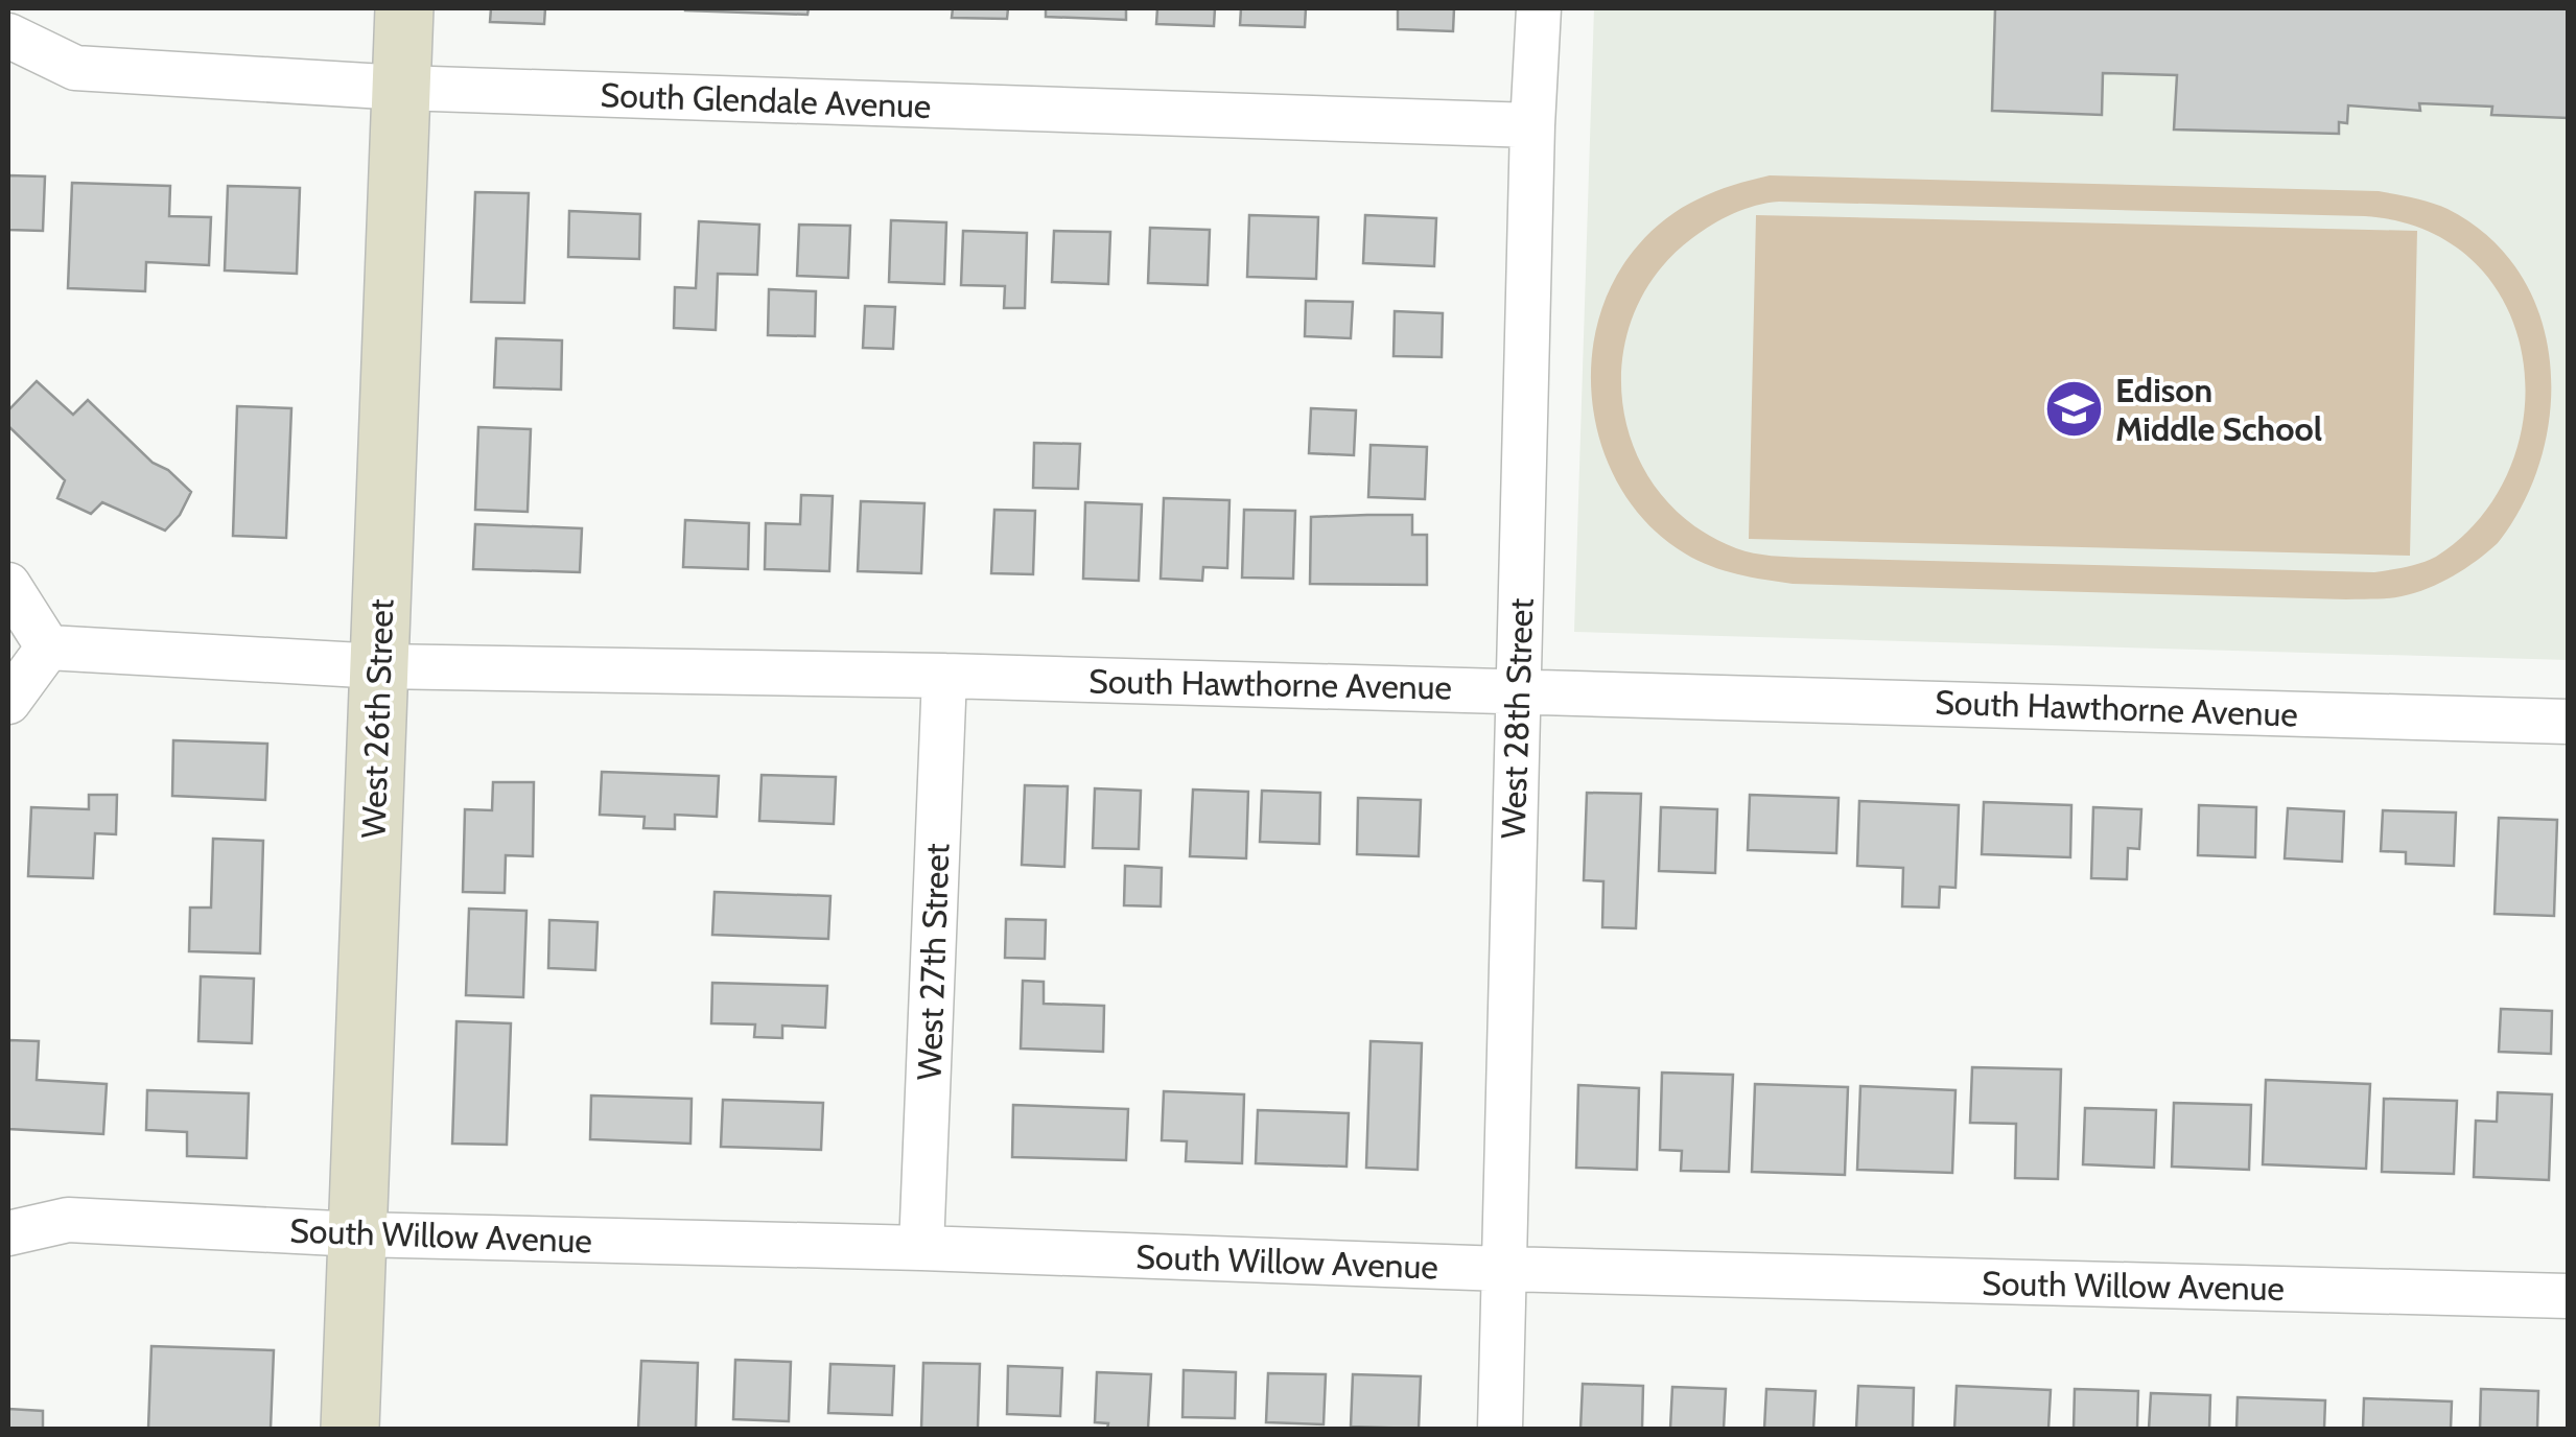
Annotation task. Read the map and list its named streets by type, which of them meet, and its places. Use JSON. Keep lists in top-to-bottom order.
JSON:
{
  "streets": {
    "main road": ["West 26th Street"],
    "street": [
      "South Glendale Avenue",
      "South Hawthorne Avenue",
      "West 28th Street",
      "West 27th Street",
      "South Willow Avenue"
    ]
  },
  "crossings": [
    ["South Glendale Avenue", "West 26th Street"],
    ["South Glendale Avenue", "West 28th Street"],
    ["South Hawthorne Avenue", "West 26th Street"],
    ["South Hawthorne Avenue", "West 28th Street"],
    ["South Hawthorne Avenue", "West 27th Street"],
    ["West 26th Street", "South Willow Avenue"],
    ["West 28th Street", "South Willow Avenue"],
    ["West 27th Street", "South Willow Avenue"]
  ],
  "places": {
    "school or university": ["Edison Middle School"]
  }
}
